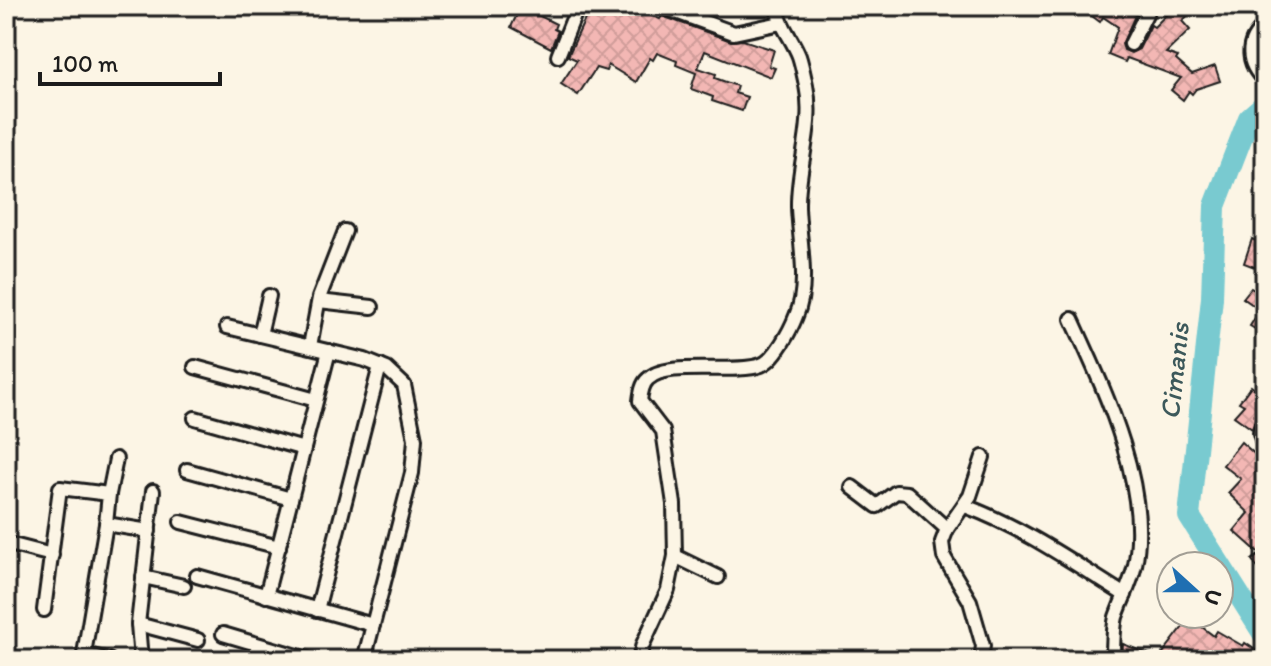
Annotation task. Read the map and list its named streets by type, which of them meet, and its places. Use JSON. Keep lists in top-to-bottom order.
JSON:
{
  "water": ["Cimanis"],
  "scale_bar": "100 m",
  "north": "right"
}
